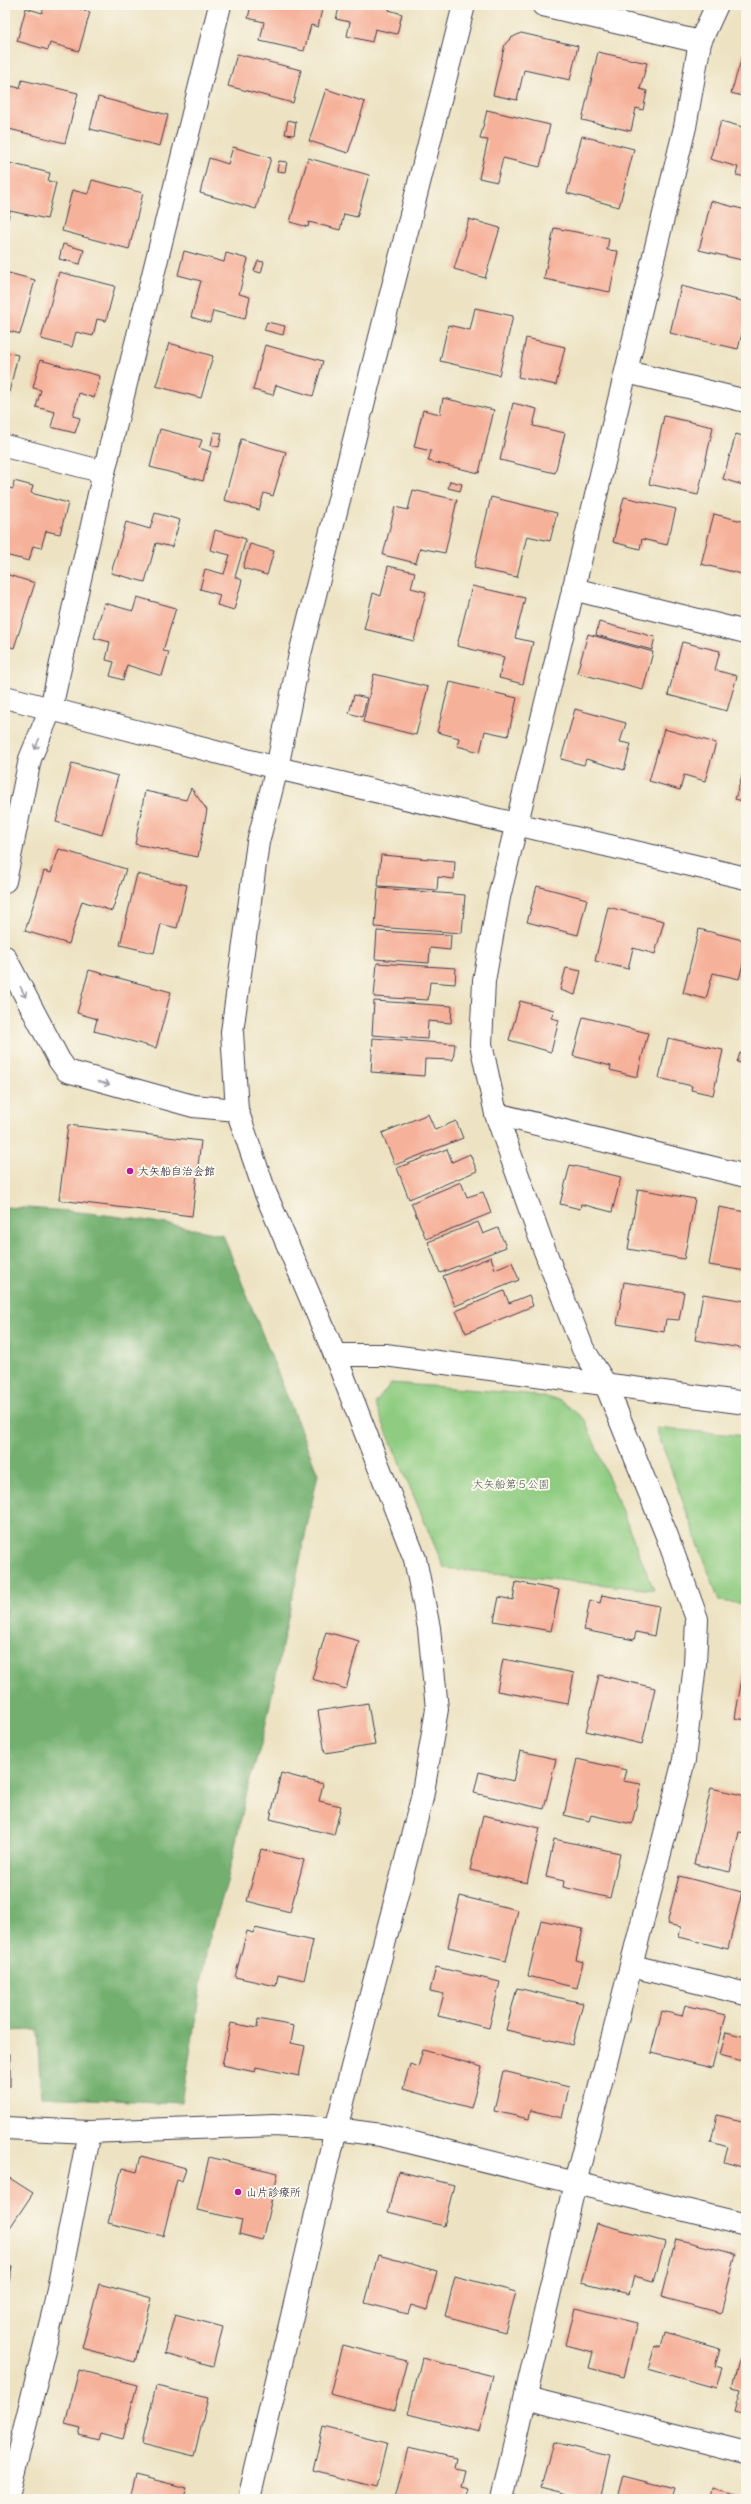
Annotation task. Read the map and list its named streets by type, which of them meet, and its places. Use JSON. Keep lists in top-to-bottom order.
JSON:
{
  "parks": ["大矢船第５公園"],
  "places": ["大矢船自治会館", "山片診療所"]
}
